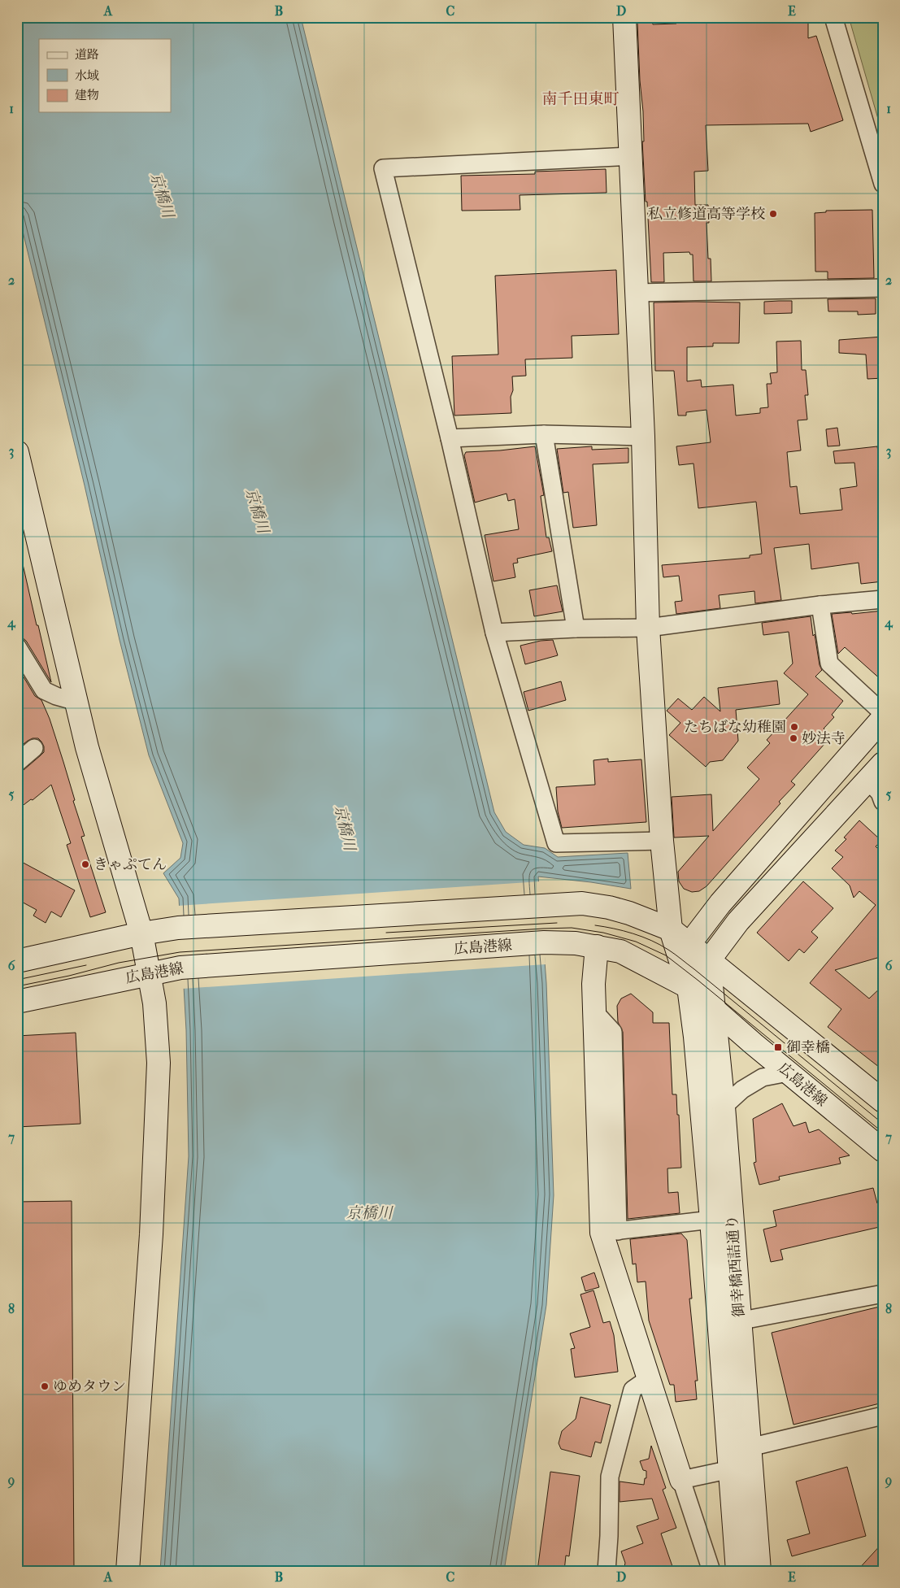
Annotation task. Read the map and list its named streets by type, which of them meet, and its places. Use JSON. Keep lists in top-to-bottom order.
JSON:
{
  "streets": {
    "street": ["広島港線", "御幸橋西詰通り"]
  },
  "crossings": [
    ["広島港線", "御幸橋西詰通り"]
  ],
  "districts": ["南千田東町"],
  "water": ["京橋川"],
  "places": {
    "other": [
      "私立修道高等学校",
      "たちばな幼稚園",
      "妙法寺",
      "きゃぷてん",
      "ゆめタウン"
    ],
    "transit": ["御幸橋"]
  },
  "legend": ["道路", "水域", "建物"],
  "grid": {
    "columns": [
      "A",
      "B",
      "C",
      "D",
      "E"
    ],
    "rows": [
      "1",
      "2",
      "3",
      "4",
      "5",
      "6",
      "7",
      "8",
      "9"
    ]
  }
}
